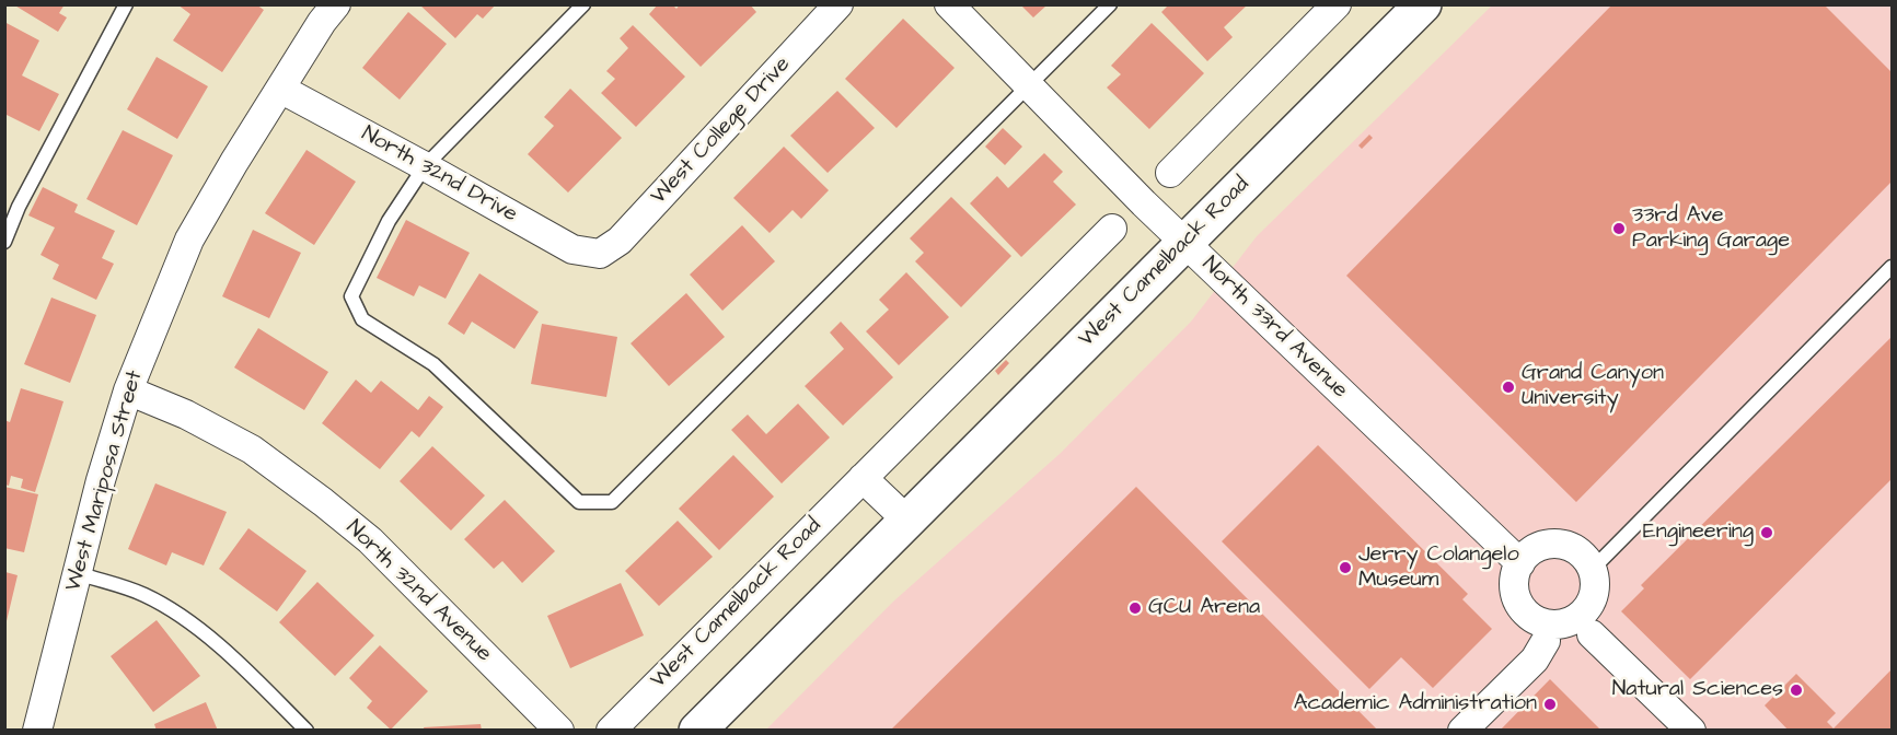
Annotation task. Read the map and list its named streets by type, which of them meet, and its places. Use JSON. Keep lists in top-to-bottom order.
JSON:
{
  "streets": {
    "main road": ["West Camelback Road"],
    "street": [
      "West College Drive",
      "North 32nd Drive",
      "North 33rd Avenue",
      "West Mariposa Street",
      "North 32nd Avenue"
    ]
  },
  "crossings": [
    ["West College Drive", "North 32nd Drive"],
    ["North 32nd Drive", "West Mariposa Street"],
    ["West Camelback Road", "North 33rd Avenue"],
    ["West Mariposa Street", "North 32nd Avenue"]
  ],
  "places": [
    "33rd Ave Parking Garage",
    "Grand Canyon University",
    "Engineering",
    "Jerry Colangelo Museum",
    "GCU Arena",
    "Natural Sciences",
    "Academic Administration"
  ]
}
